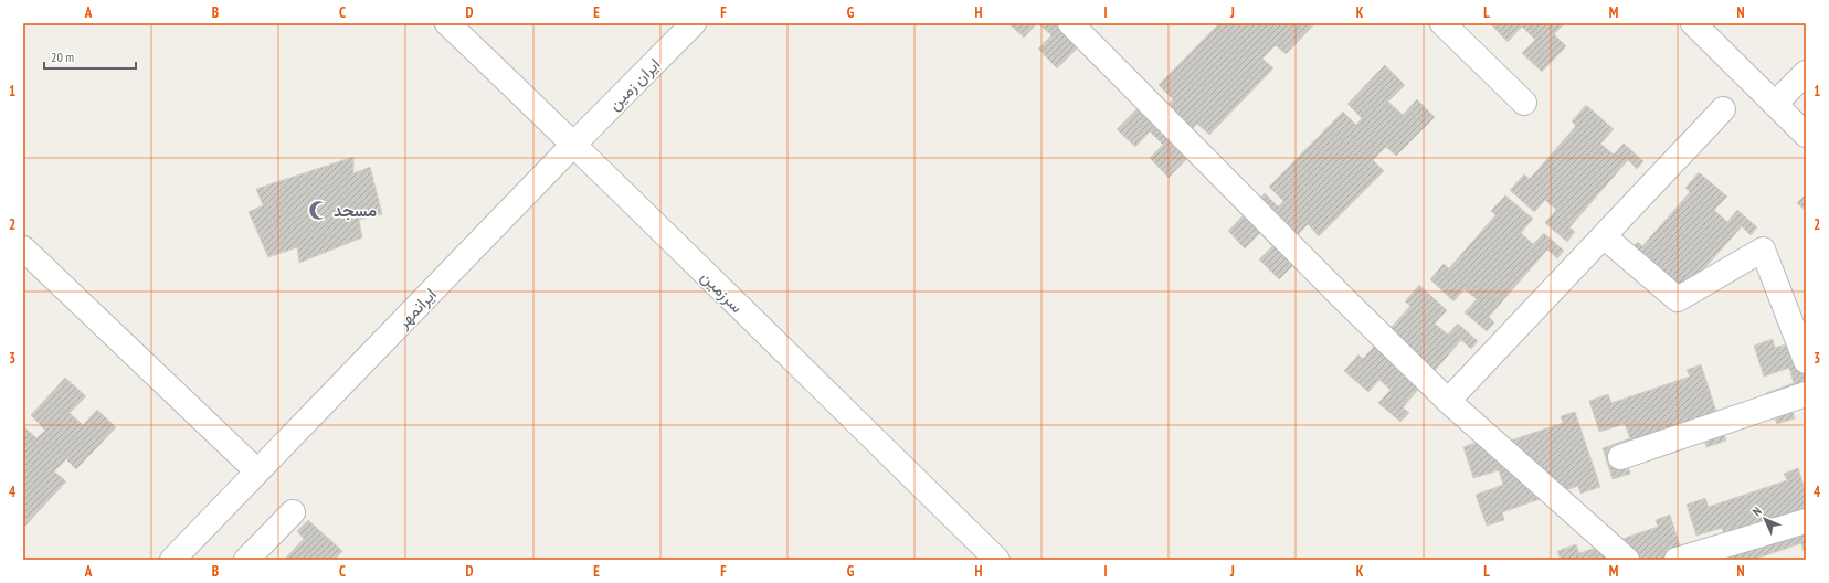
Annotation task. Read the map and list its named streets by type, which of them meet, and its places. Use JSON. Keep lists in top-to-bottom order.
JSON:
{
  "streets": {
    "street": ["ایران زمین", "سرزمین", "ایرانمهر"]
  },
  "crossings": [
    ["ایران زمین", "سرزمین"],
    ["ایران زمین", "ایرانمهر"],
    ["سرزمین", "ایرانمهر"]
  ],
  "places": {
    "mosque": ["مسجد"]
  },
  "scale_bar": "20 m",
  "north": "top left",
  "grid": {
    "columns": [
      "A",
      "B",
      "C",
      "D",
      "E",
      "F",
      "G",
      "H",
      "I",
      "J",
      "K",
      "L",
      "M",
      "N"
    ],
    "rows": [
      "1",
      "2",
      "3",
      "4"
    ]
  }
}
